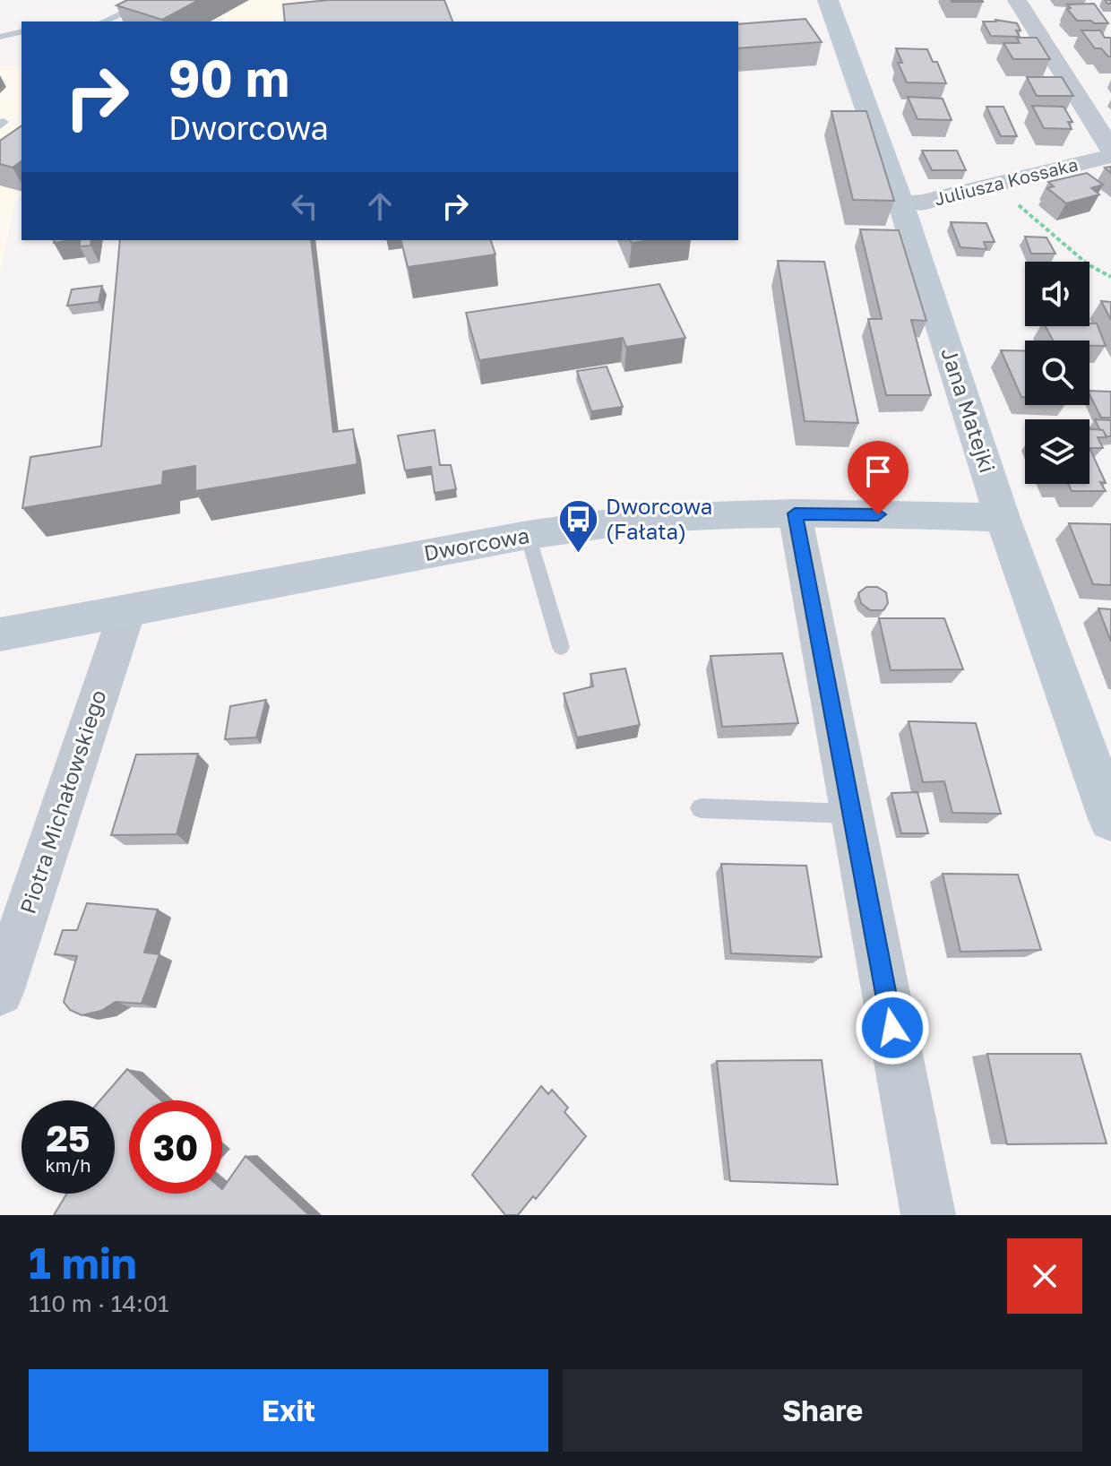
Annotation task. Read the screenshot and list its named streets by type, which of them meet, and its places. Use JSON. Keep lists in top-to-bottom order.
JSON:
{
  "streets": {
    "street": [
      "Juliusza Kossaka",
      "Jana Matejki",
      "Dworcowa",
      "Piotra Michałowskiego"
    ]
  },
  "crossings": [
    ["Juliusza Kossaka", "Jana Matejki"],
    ["Jana Matejki", "Dworcowa"],
    ["Dworcowa", "Piotra Michałowskiego"]
  ],
  "places": {
    "bus stop": ["Dworcowa (Fałata)"]
  },
  "page": {
    "turn": ["90 m", "Dworcowa"],
    "speed": "25 km/h",
    "limit": "30",
    "heading": ["1 min", "110 m · 14:01"],
    "buttons": ["Exit", "Share"]
  }
}
